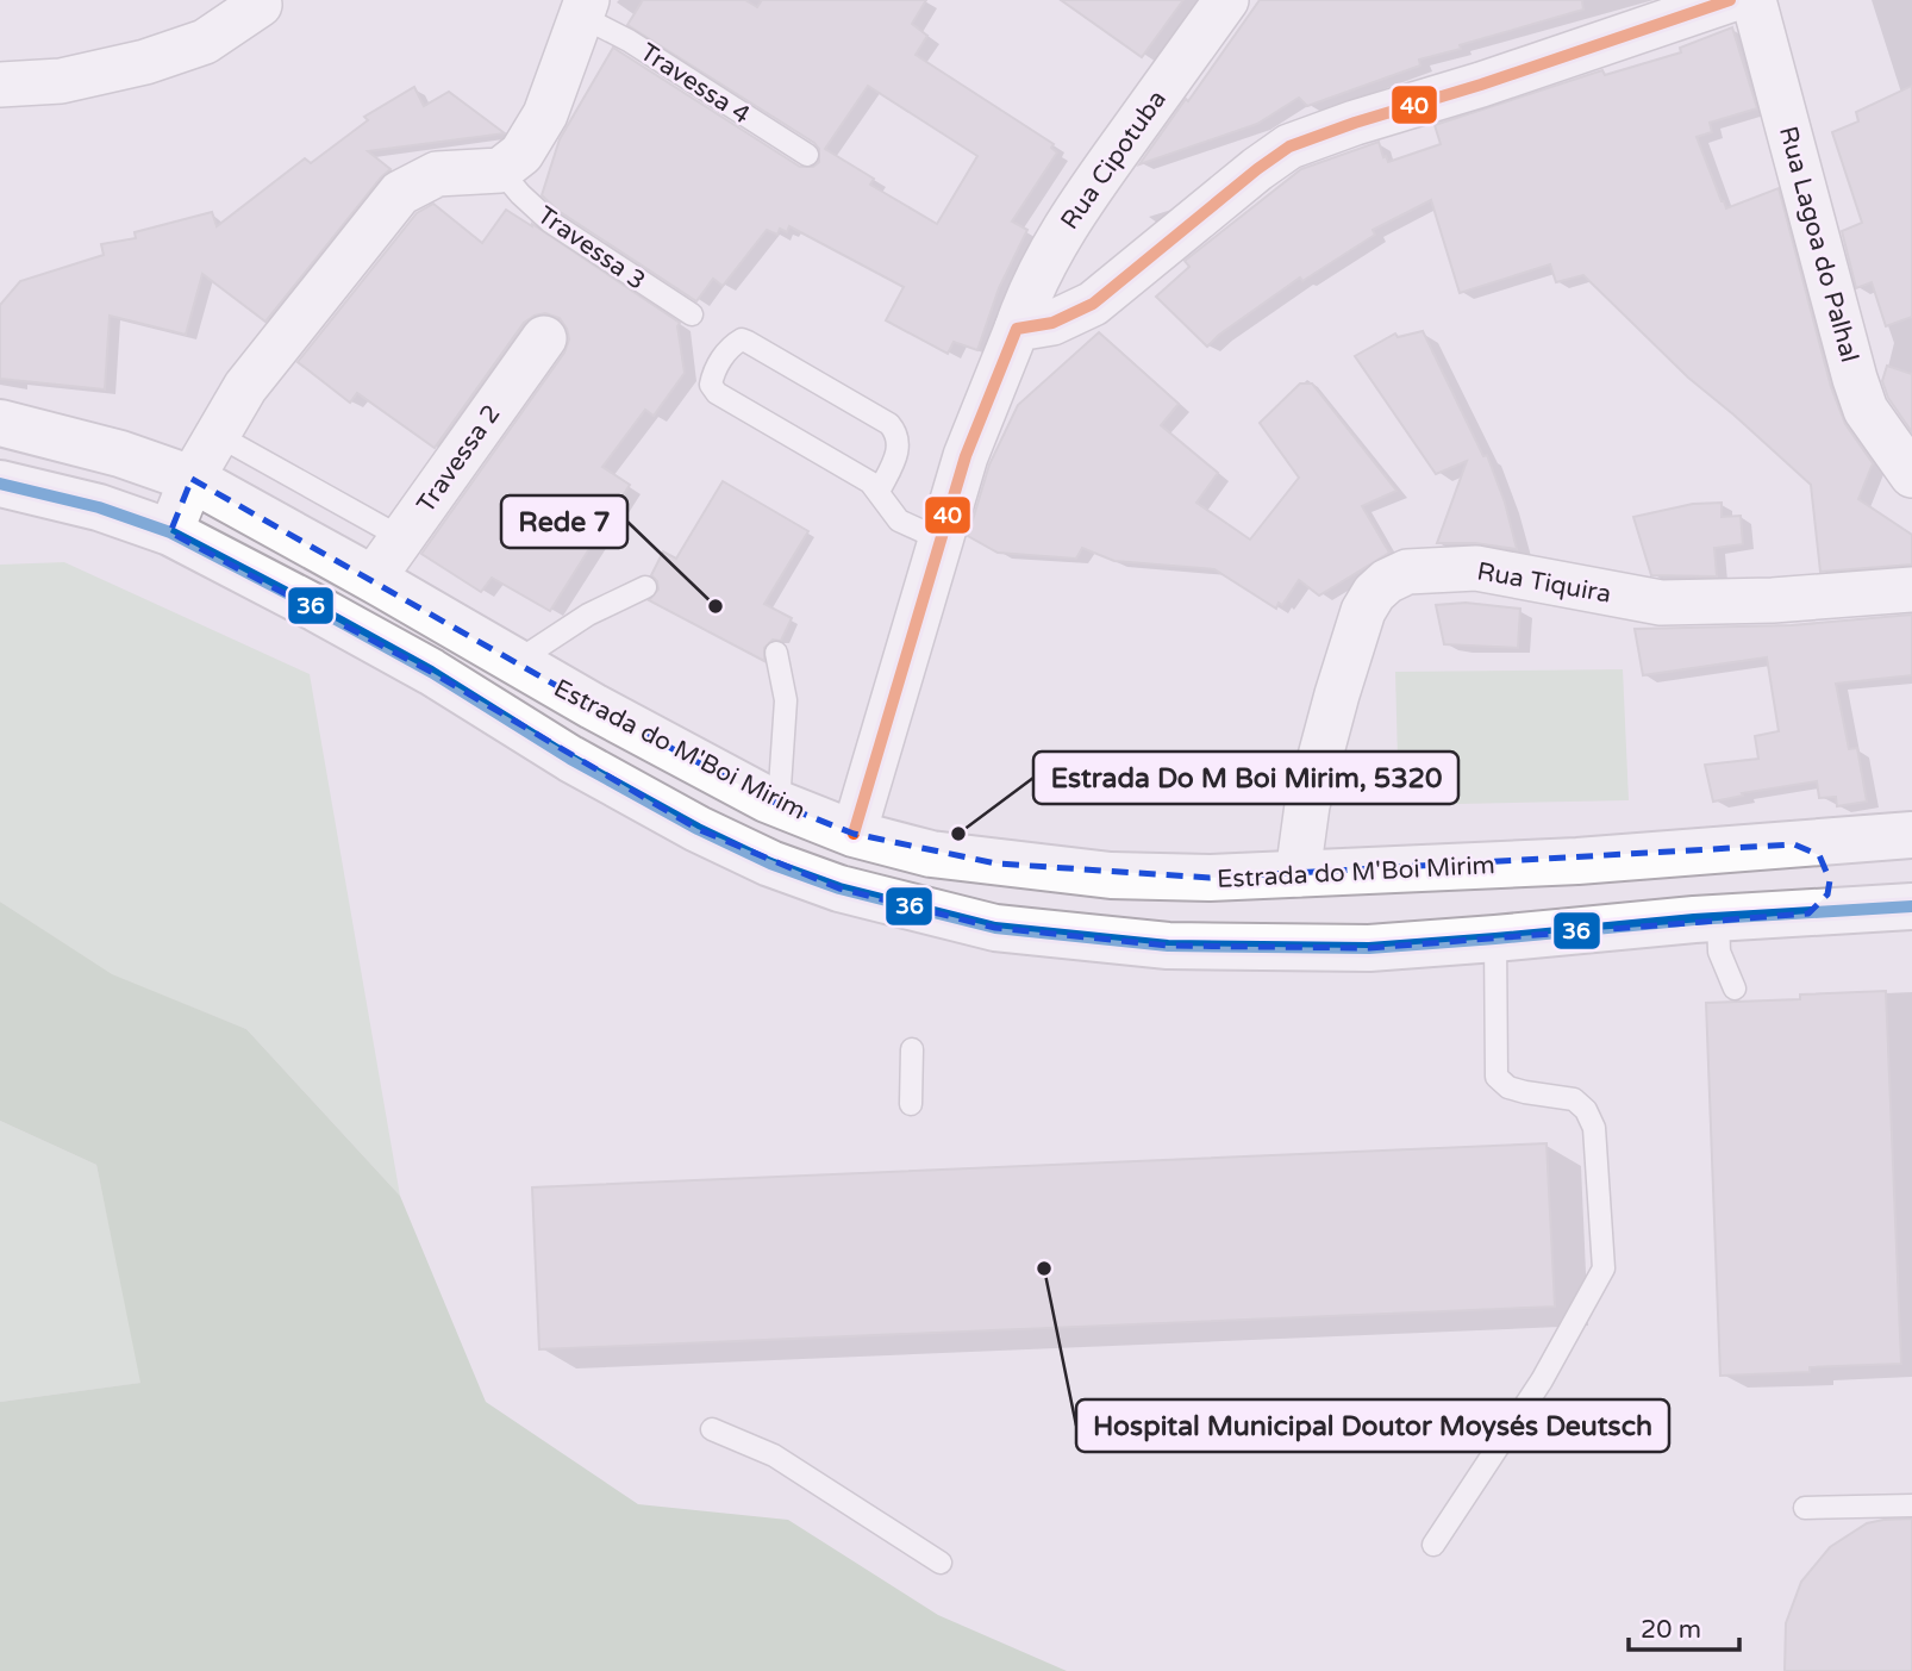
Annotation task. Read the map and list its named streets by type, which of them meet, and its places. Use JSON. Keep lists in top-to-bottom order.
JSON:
{
  "streets": {
    "main road": ["Estrada do M'Boi Mirim"],
    "street": [
      "Rua Cipotuba",
      "Rua Lagoa do Palhal",
      "Travessa 2",
      "Rua Tiquira"
    ],
    "lane": ["Travessa 4", "Travessa 3"]
  },
  "crossings": [
    ["Rua Cipotuba", "Estrada do M'Boi Mirim"],
    ["Travessa 2", "Estrada do M'Boi Mirim"],
    ["Rua Tiquira", "Estrada do M'Boi Mirim"]
  ],
  "places": ["Rede 7", "Estrada Do M Boi Mirim, 5320", "Hospital Municipal Doutor Moysés Deutsch"],
  "lines": ["transit line 40", "transit line 36"],
  "scale_bar": "20 m"
}
